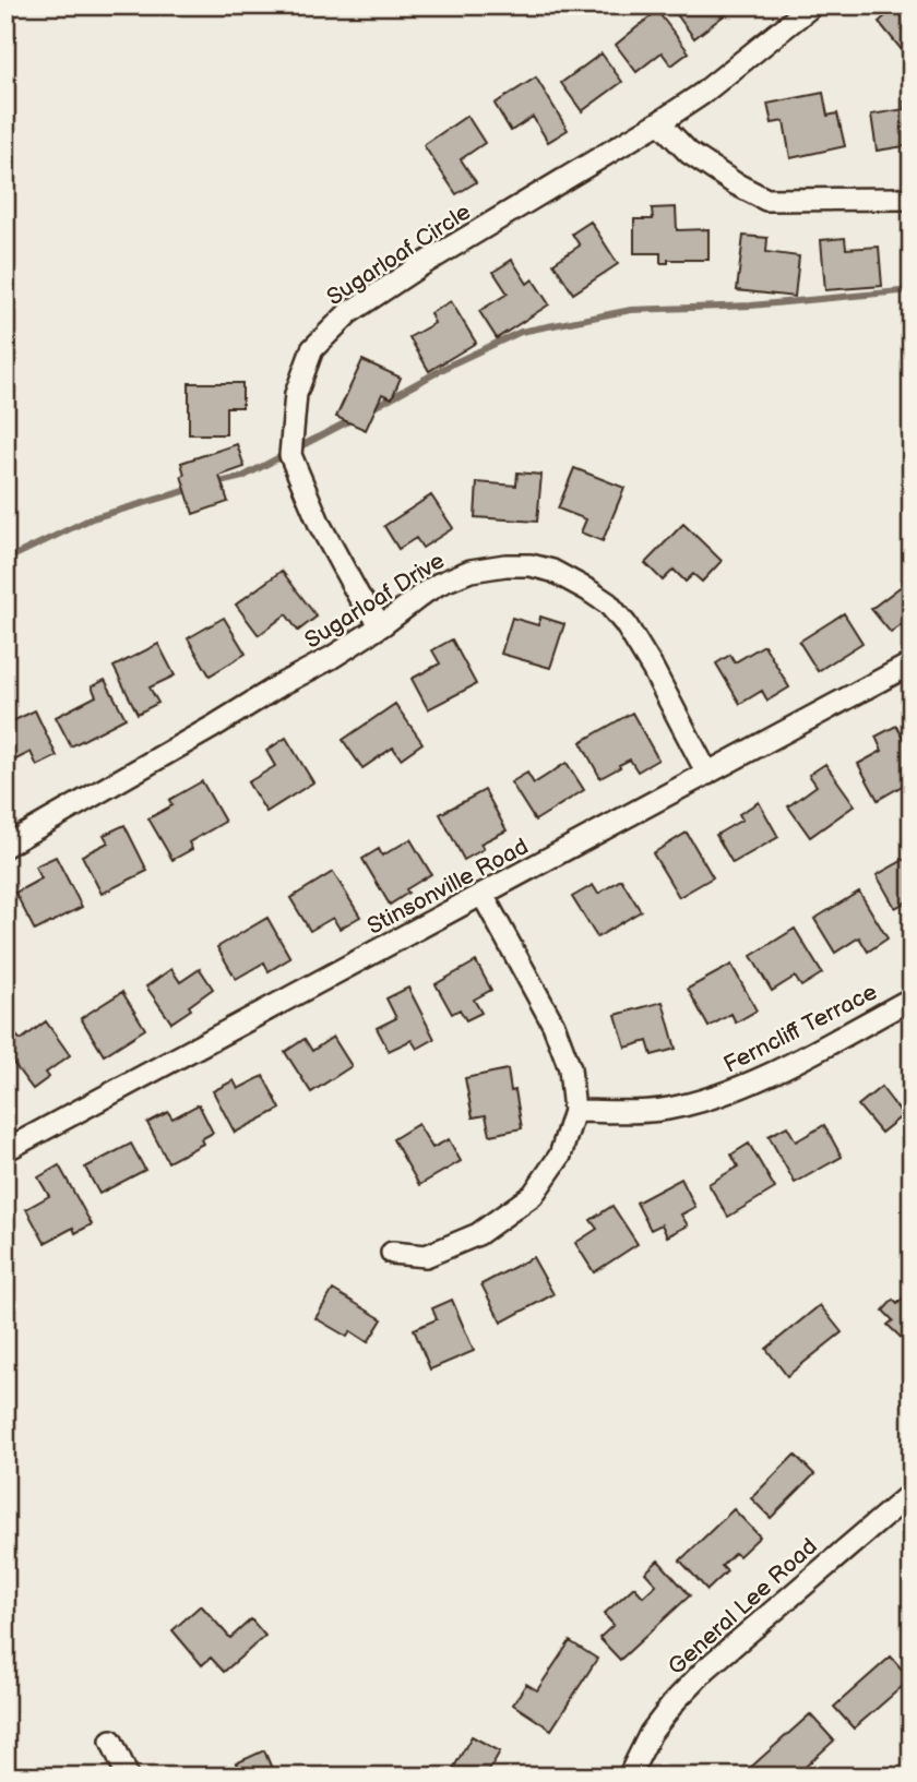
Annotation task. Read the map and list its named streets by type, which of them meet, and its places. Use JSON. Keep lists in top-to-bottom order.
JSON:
{
  "streets": {
    "street": [
      "Sugarloaf Circle",
      "Sugarloaf Drive",
      "Stinsonville Road",
      "Ferncliff Terrace",
      "General Lee Road"
    ]
  },
  "crossings": [
    ["Sugarloaf Circle", "Sugarloaf Drive"],
    ["Sugarloaf Drive", "Stinsonville Road"]
  ]
}
